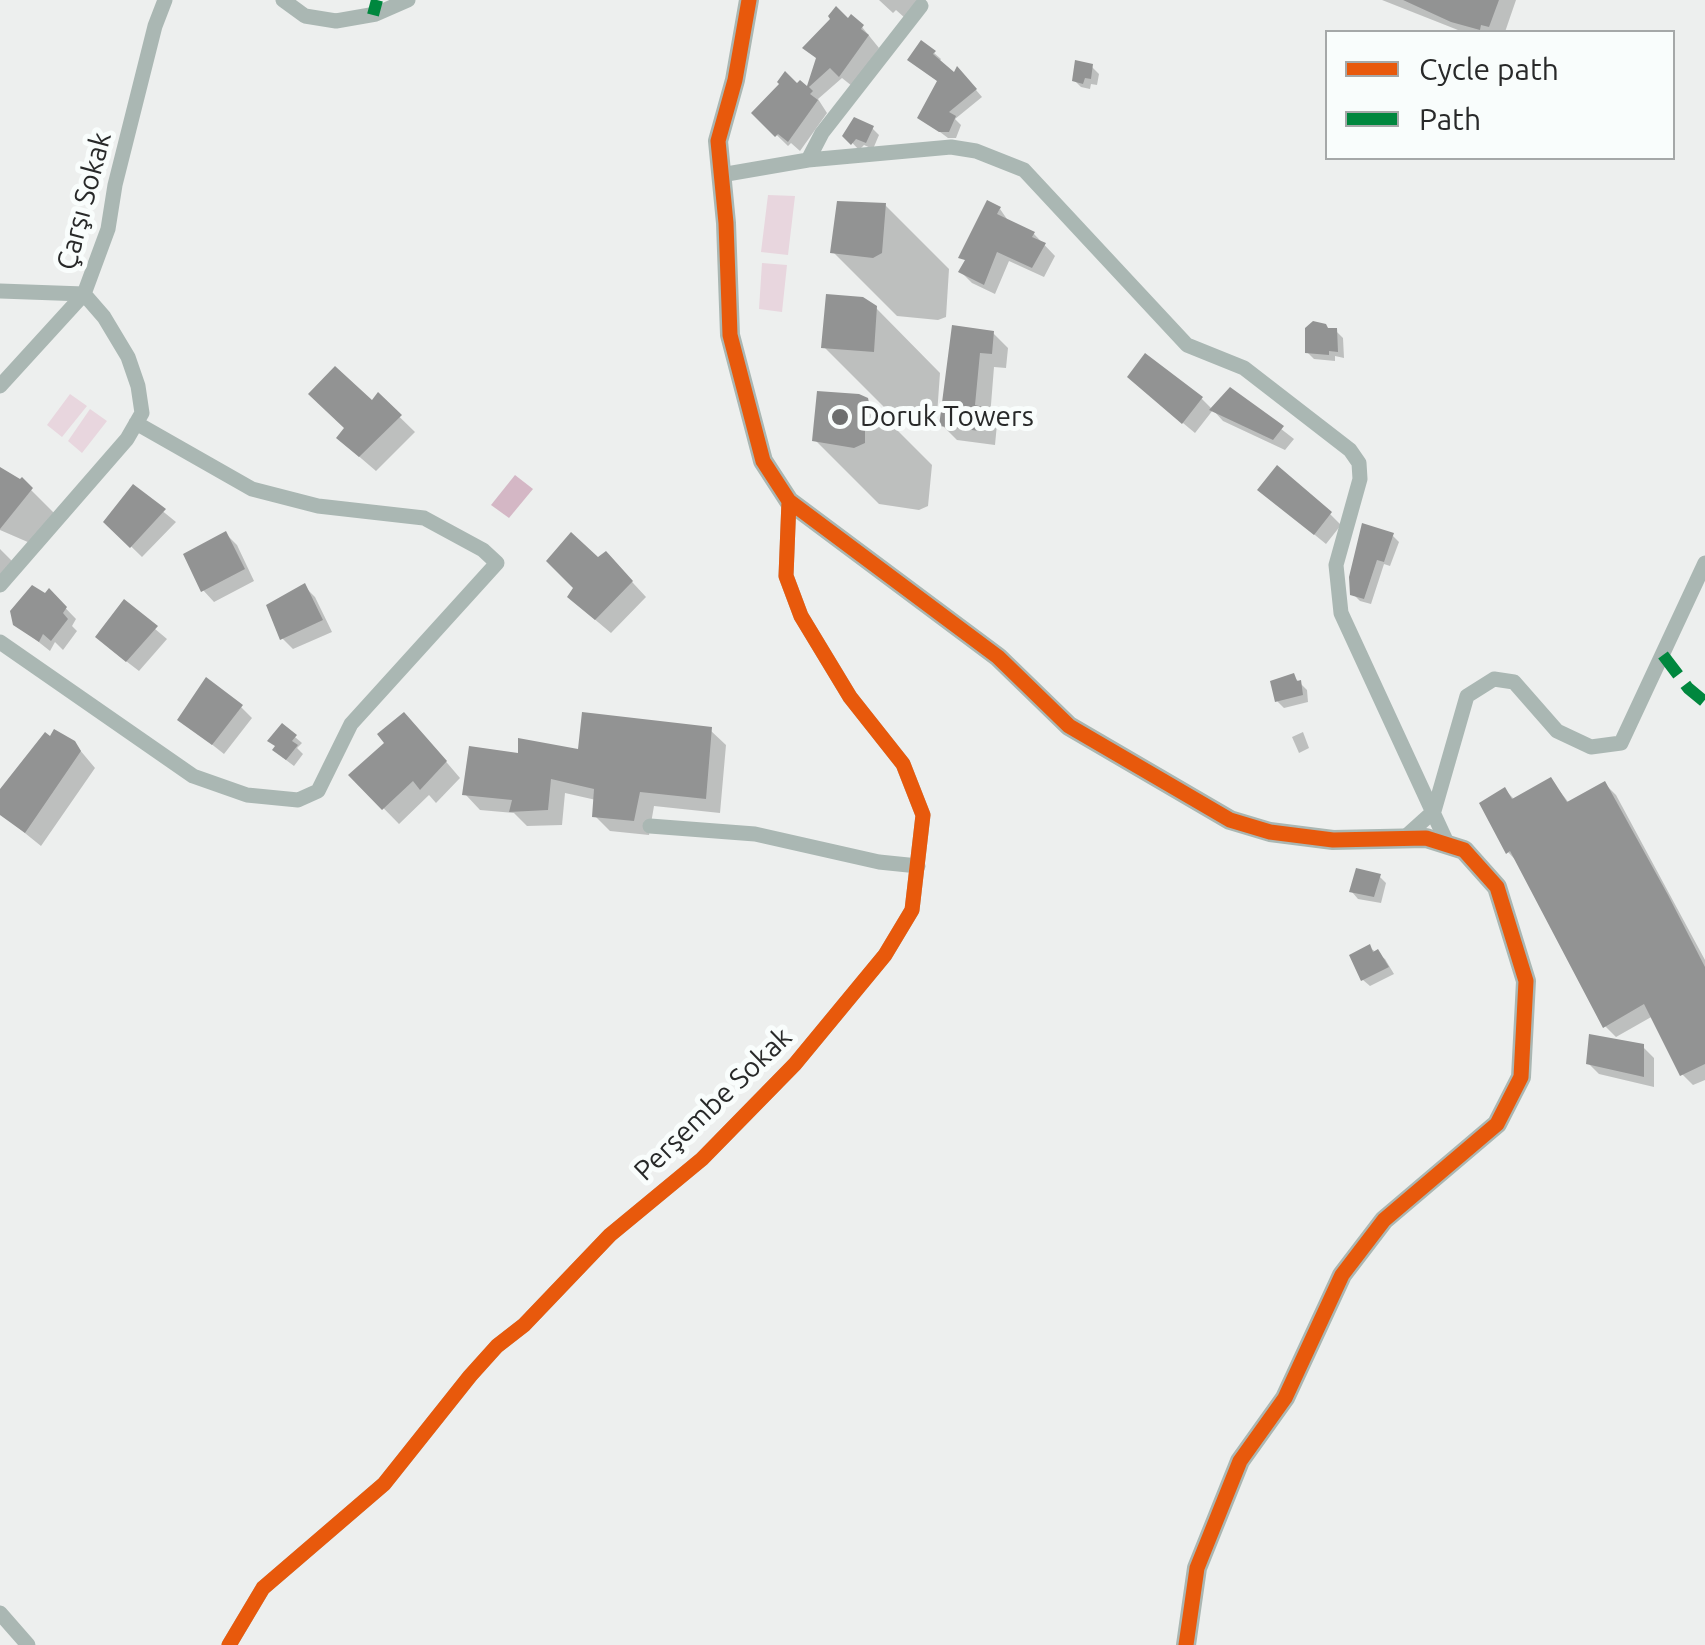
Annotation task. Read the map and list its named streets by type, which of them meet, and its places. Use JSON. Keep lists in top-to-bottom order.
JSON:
{
  "streets": {
    "street": ["Çarşı Sokak", "Perşembe Sokak"]
  },
  "places": ["Doruk Towers"],
  "legend": ["Cycle path", "Path"]
}
